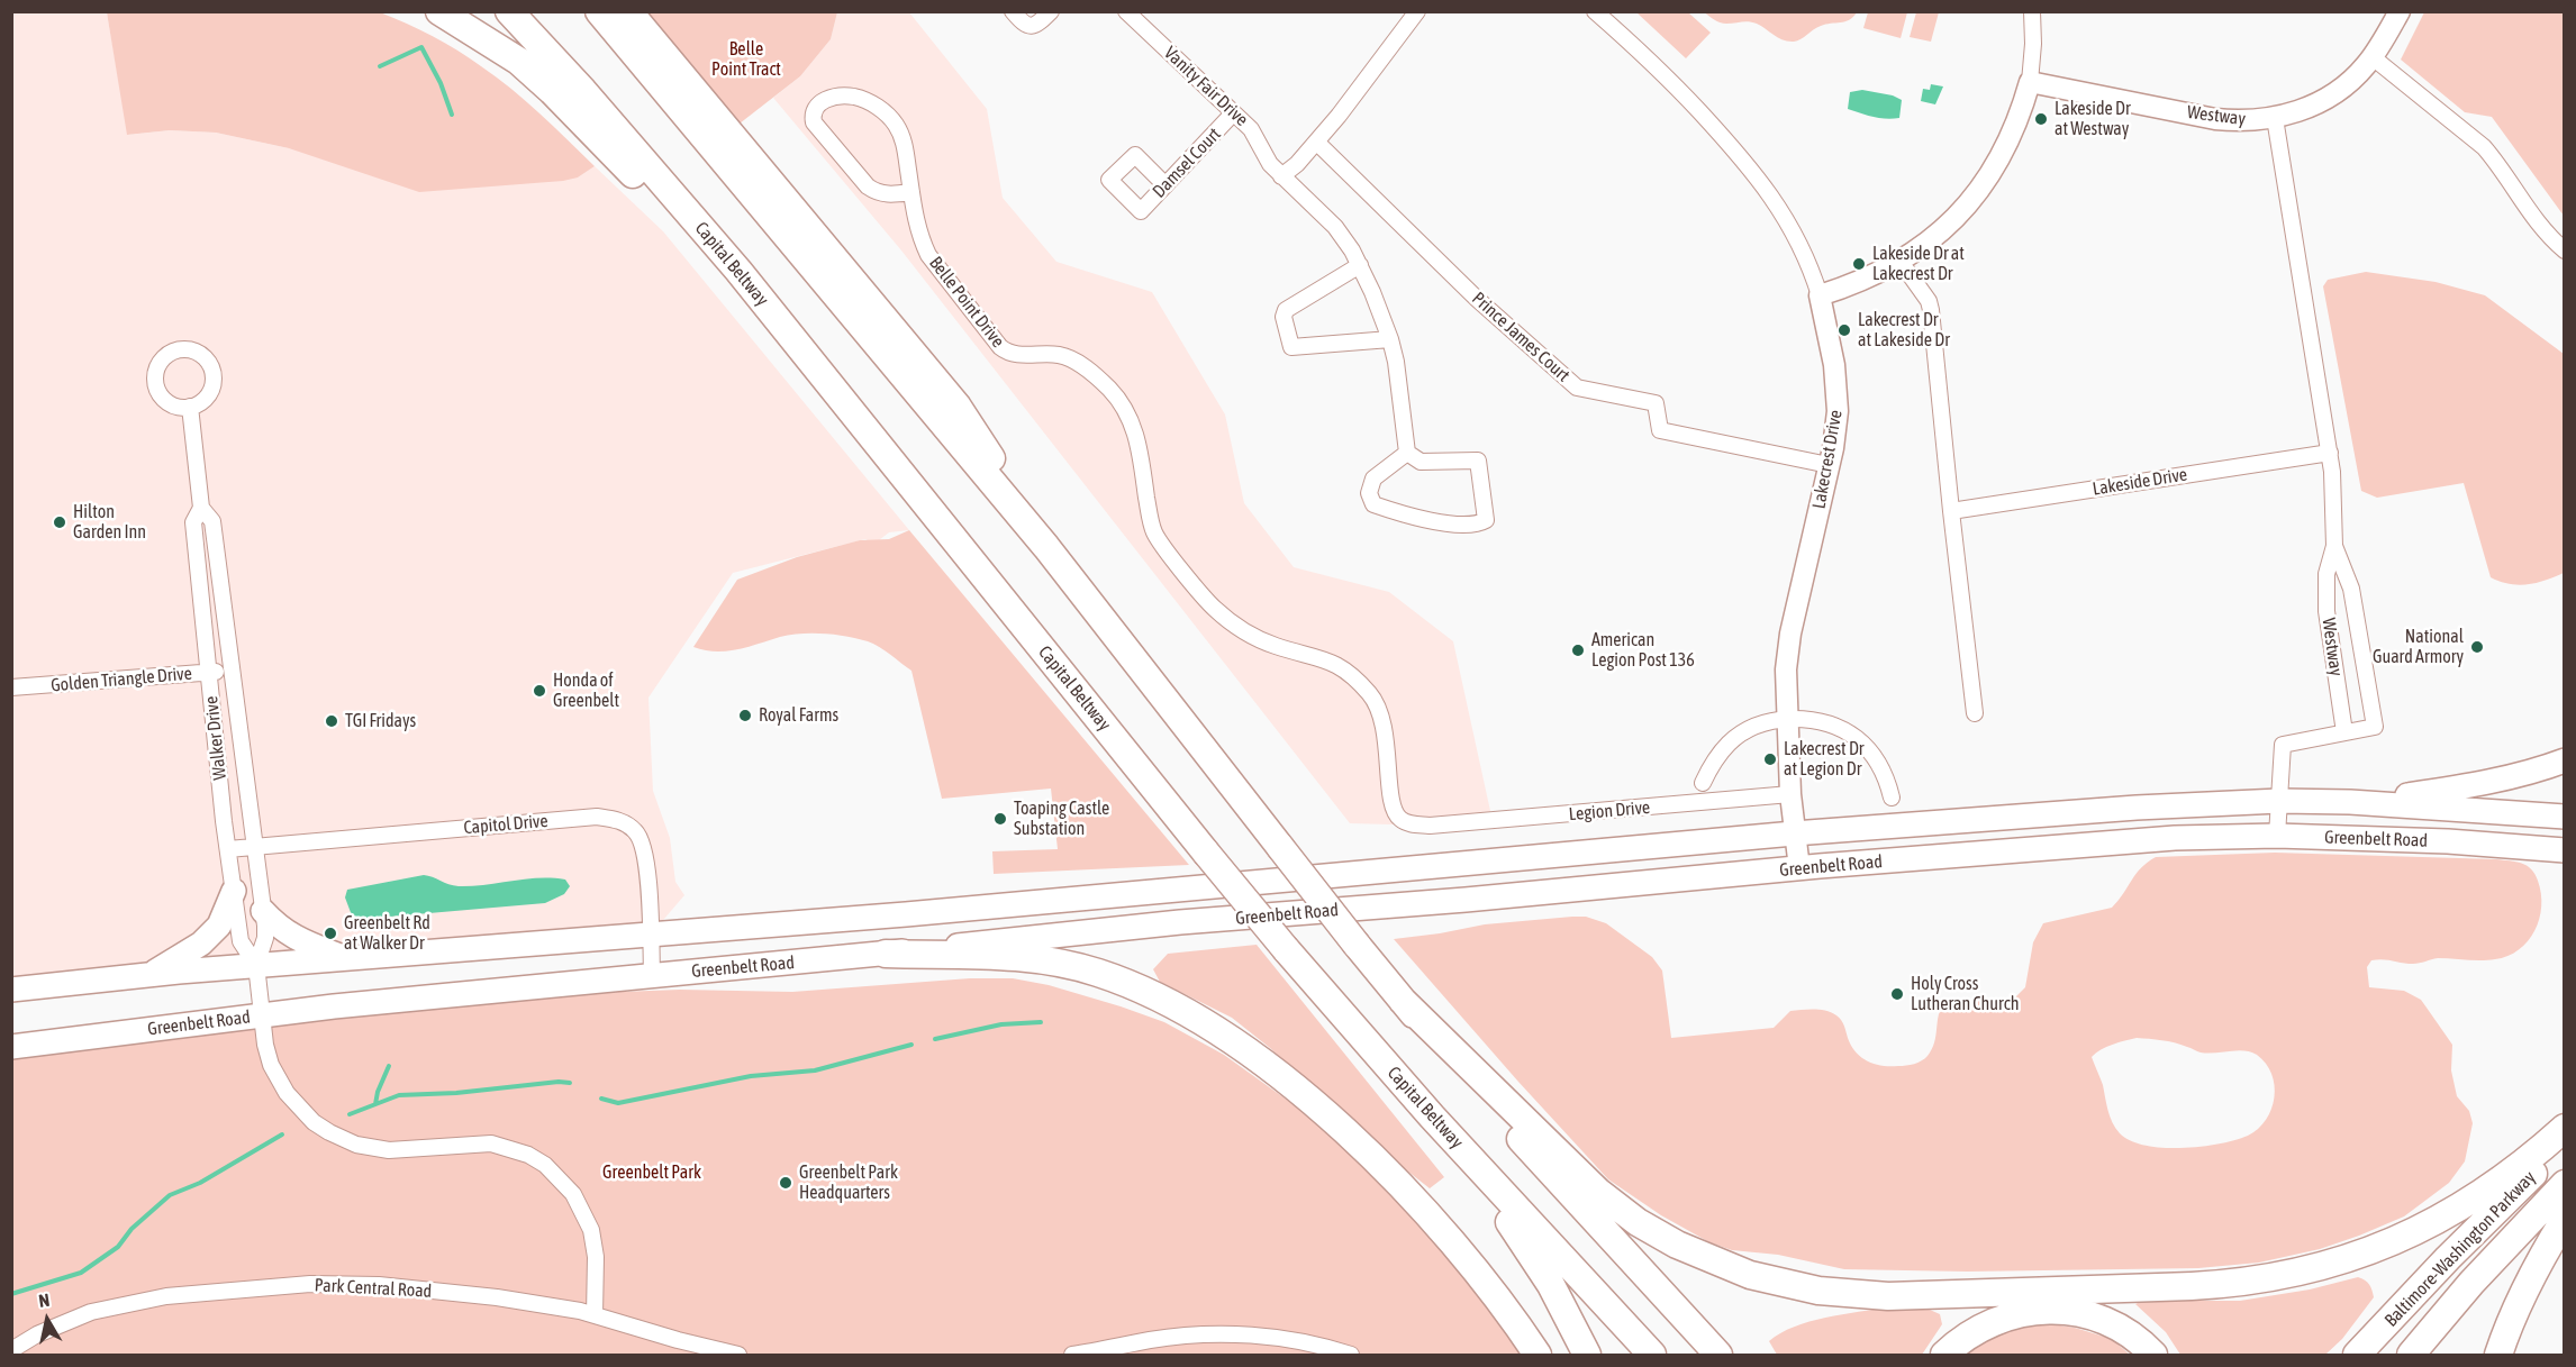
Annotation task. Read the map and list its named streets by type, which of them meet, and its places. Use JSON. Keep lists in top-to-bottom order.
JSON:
{
  "streets": {
    "highway": ["Capital Beltway", "Baltimore-Washington Parkway"],
    "main road": ["Greenbelt Road"],
    "street": [
      "Vanity Fair Drive",
      "Westway",
      "Damsel Court",
      "Belle Point Drive",
      "Prince James Court",
      "Lakecrest Drive",
      "Lakeside Drive",
      "Golden Triangle Drive",
      "Walker Drive",
      "Legion Drive",
      "Capitol Drive",
      "Park Central Road"
    ]
  },
  "crossings": [
    ["Vanity Fair Drive", "Damsel Court"],
    ["Belle Point Drive", "Legion Drive"],
    ["Prince James Court", "Lakecrest Drive"],
    ["Lakecrest Drive", "Legion Drive"],
    ["Lakecrest Drive", "Greenbelt Road"],
    ["Golden Triangle Drive", "Walker Drive"],
    ["Walker Drive", "Capitol Drive"],
    ["Walker Drive", "Greenbelt Road"],
    ["Walker Drive", "Park Central Road"],
    ["Capitol Drive", "Greenbelt Road"]
  ],
  "parks": ["Belle Point Tract", "Greenbelt Park"],
  "places": [
    "Lakeside Dr at Westway",
    "Lakeside Dr at Lakecrest Dr",
    "Lakecrest Dr at Lakeside Dr",
    "Hilton Garden Inn",
    "National Guard Armory",
    "American Legion Post 136",
    "Honda of Greenbelt",
    "Royal Farms",
    "TGI Fridays",
    "Lakecrest Dr at Legion Dr",
    "Toaping Castle Substation",
    "Greenbelt Rd at Walker Dr",
    "Holy Cross Lutheran Church",
    "Greenbelt Park Headquarters"
  ],
  "north": "top"
}
